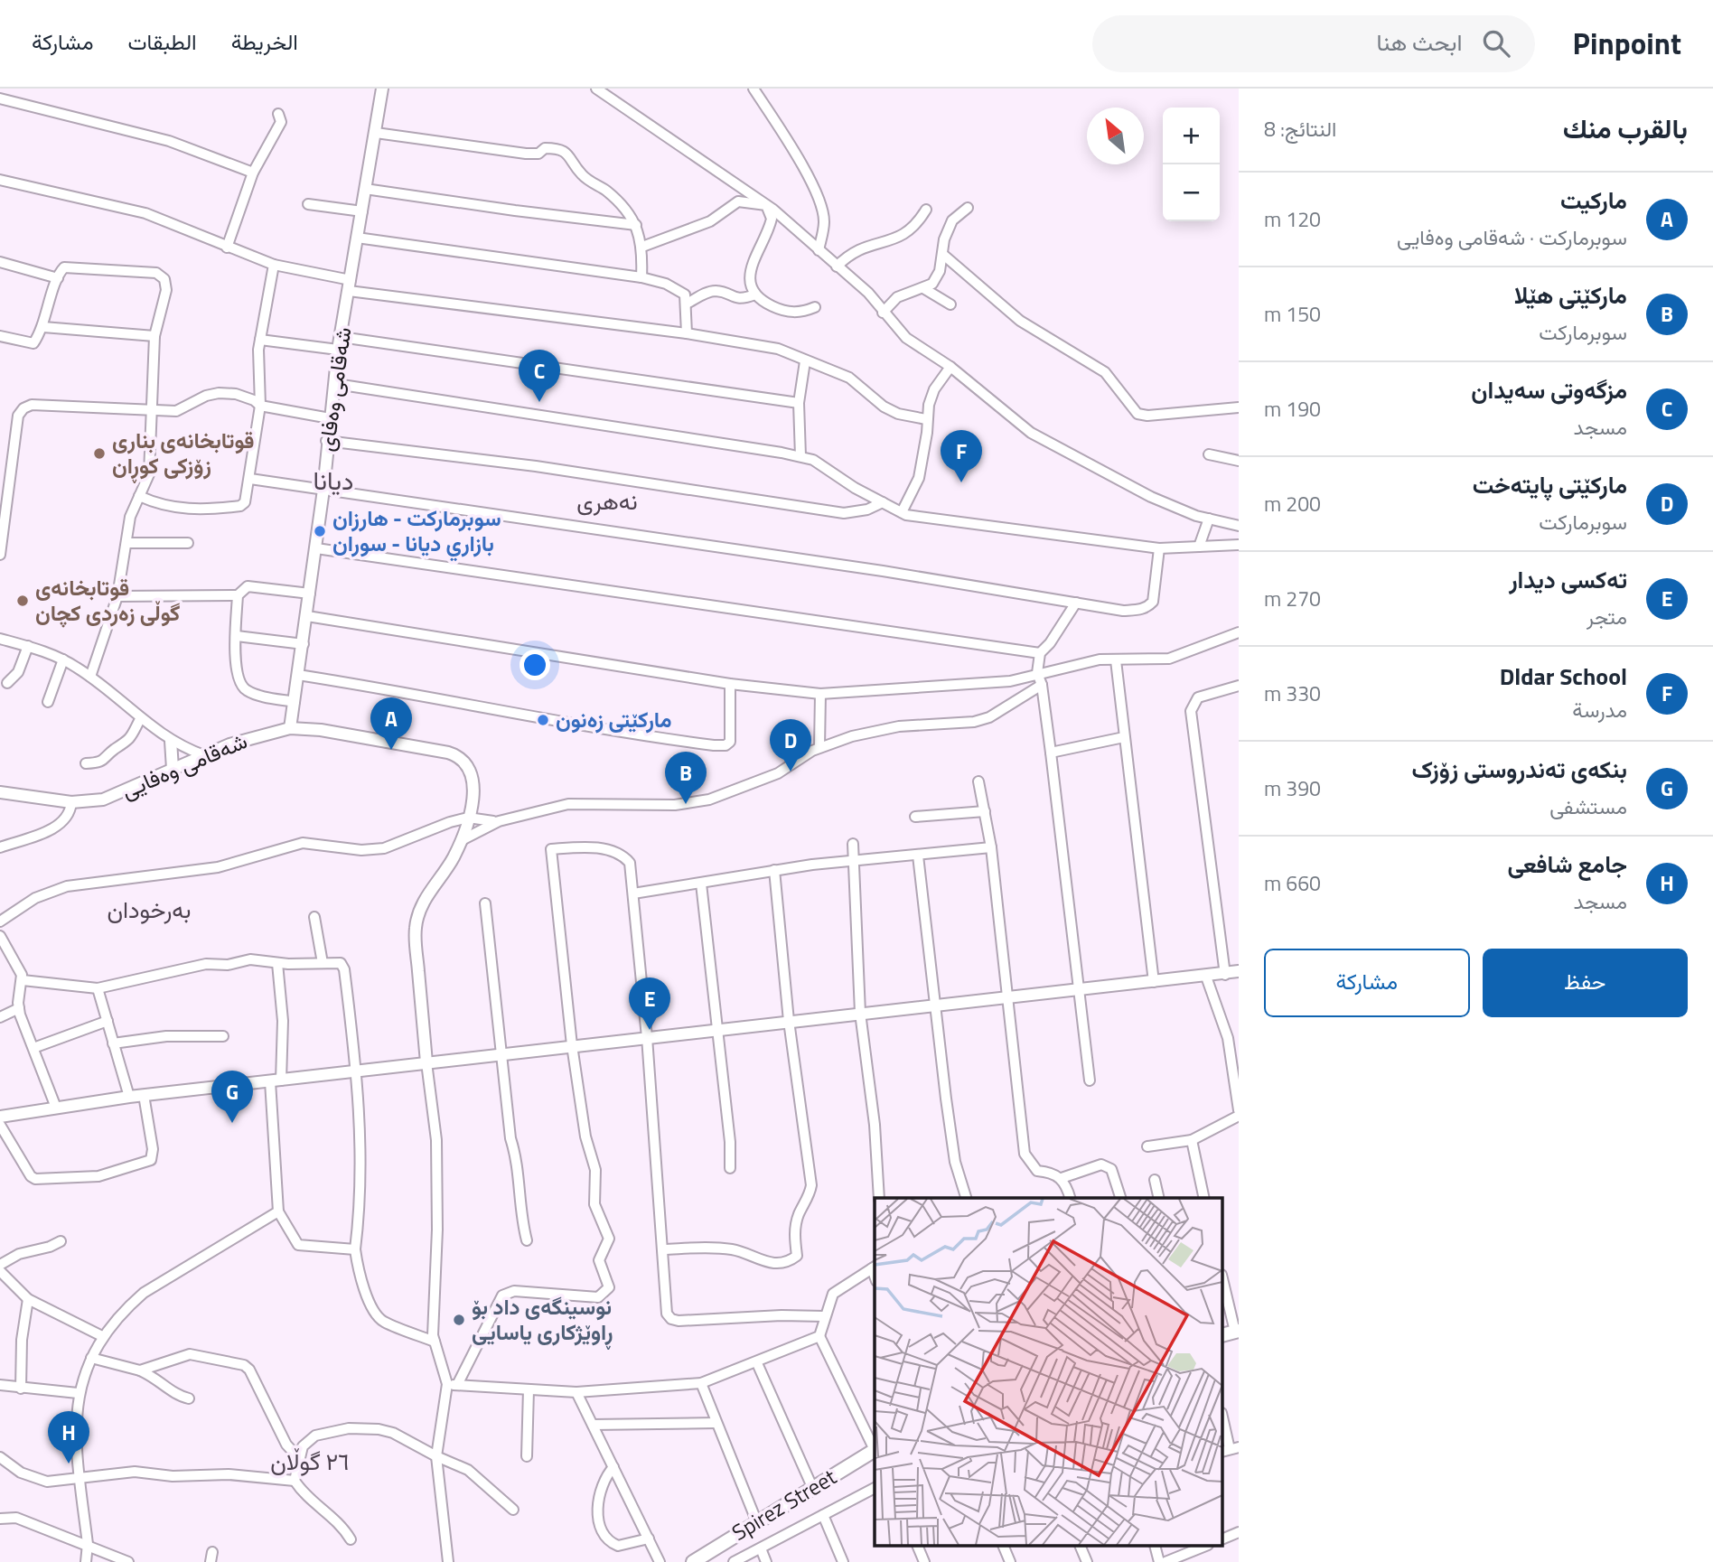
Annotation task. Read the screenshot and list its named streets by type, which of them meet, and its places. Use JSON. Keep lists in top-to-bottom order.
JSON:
{
  "streets": {
    "main road": ["Spirez Street"],
    "street": ["شەقامی وەفای", "شەقامی وەفایی"]
  },
  "crossings": [
    ["شەقامی وەفای", "شەقامی وەفایی"]
  ],
  "districts": [
    "دیانا",
    "نەھری",
    "بەرخودان",
    "٢٦ گوڵان"
  ],
  "places": [
    "قوتابخانەی بناری زۆزکی کوڕان",
    "سوبرماركت - هارزان بازاري ديانا - سوران",
    "قوتابخانەی گوڵی زەردی کچان",
    "مارکێتی زەنون",
    "نوسینگەی داد بۆ ڕاوێژكاری یاسایی"
  ],
  "north": "top left",
  "page": {
    "header": "Pinpoint",
    "search": "ابحث هنا",
    "nav": ["الخريطة", "الطبقات", "مشاركة"],
    "heading": ["بالقرب منك", "النتائج: 8"],
    "map_buttons": ["+", "−"],
    "list": [
      {
        "mark": "A",
        "name": "ماركيت",
        "note": "سوبرماركت · شەقامی وەفایی",
        "value": "120 m"
      },
      {
        "mark": "B",
        "name": "مارکێتی هێلا",
        "note": "سوبرماركت",
        "value": "150 m"
      },
      {
        "mark": "C",
        "name": "مزگەوتی سەیدان",
        "note": "مسجد",
        "value": "190 m"
      },
      {
        "mark": "D",
        "name": "مارکێتی پایتەخت",
        "note": "سوبرماركت",
        "value": "200 m"
      },
      {
        "mark": "E",
        "name": "تەكسی دیدار",
        "note": "متجر",
        "value": "270 m"
      },
      {
        "mark": "F",
        "name": "Dldar School",
        "note": "مدرسة",
        "value": "330 m"
      },
      {
        "mark": "G",
        "name": "بنکەی تەندروستی زۆزک",
        "note": "مستشفى",
        "value": "390 m"
      },
      {
        "mark": "H",
        "name": "جامع شافعی",
        "note": "مسجد",
        "value": "660 m"
      }
    ],
    "pins": [
      "C",
      "F",
      "A",
      "D",
      "B",
      "E",
      "G",
      "H"
    ],
    "buttons": ["حفظ", "مشاركة"]
  }
}
